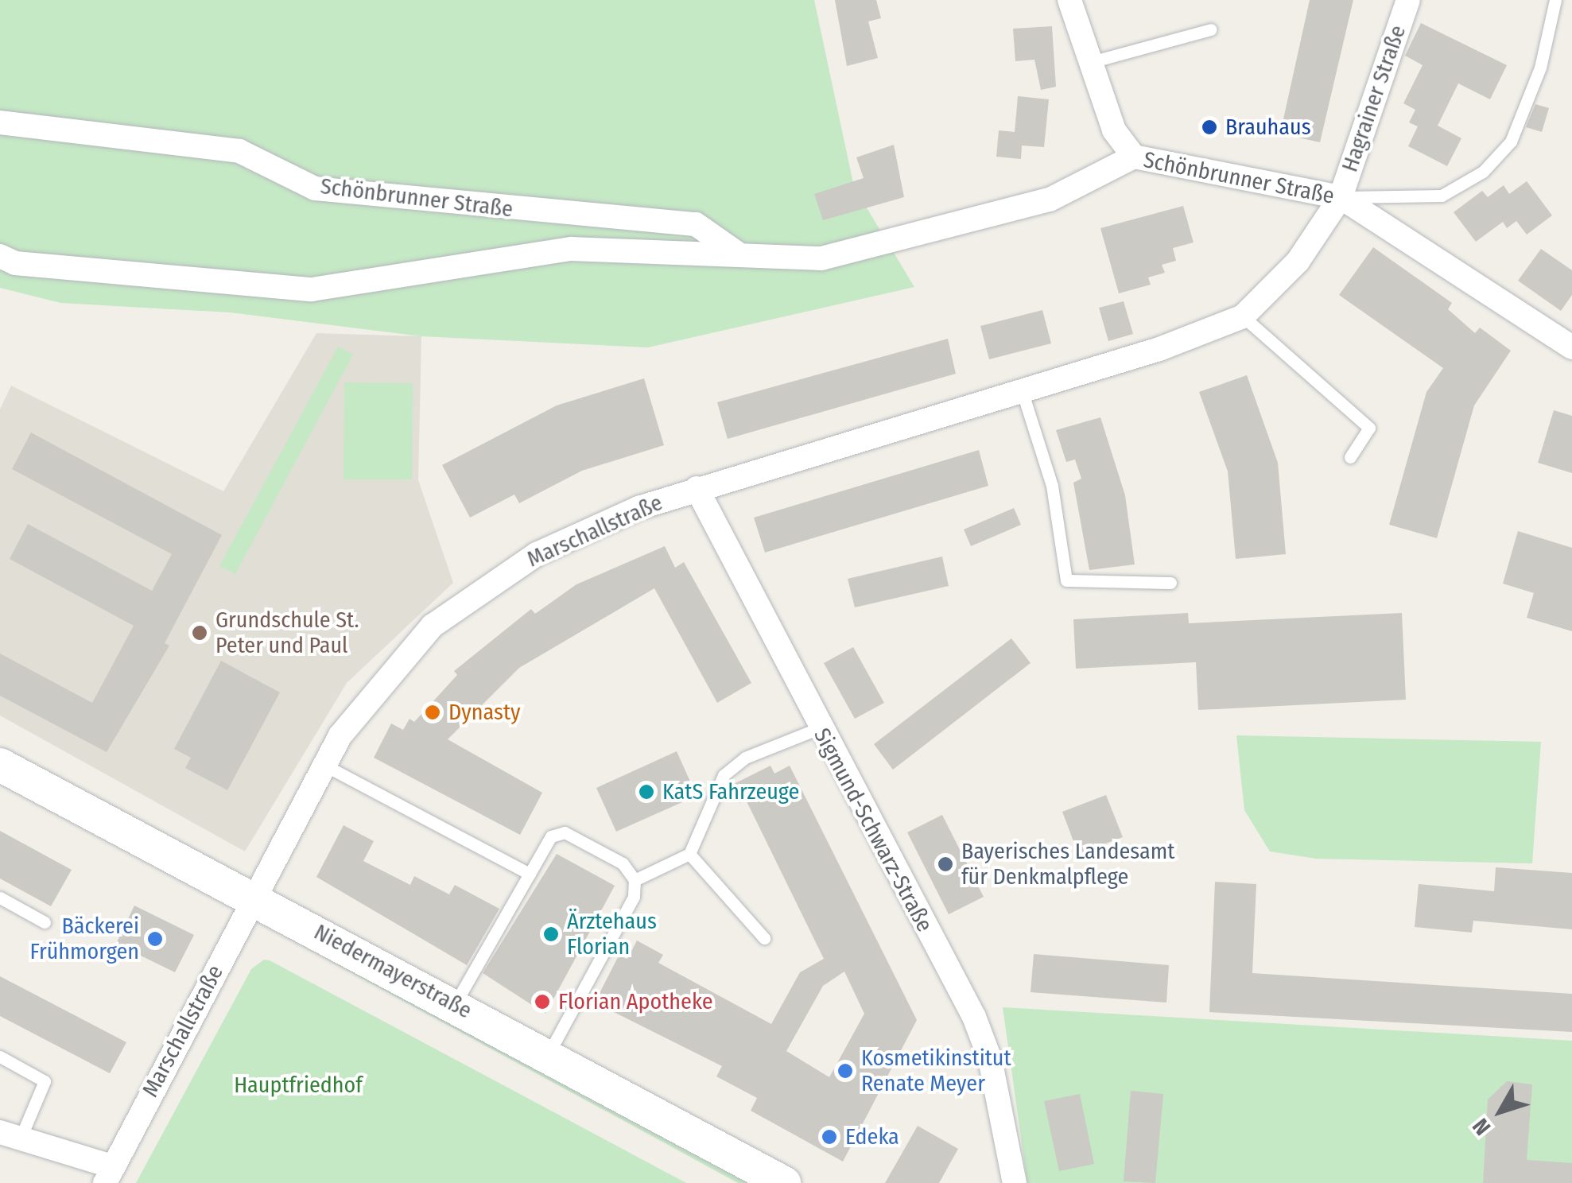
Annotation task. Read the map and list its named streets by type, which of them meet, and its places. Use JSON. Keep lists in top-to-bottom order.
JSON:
{
  "streets": {
    "main road": ["Niedermayerstraße"],
    "street": [
      "Hagrainer Straße",
      "Schönbrunner Straße",
      "Marschallstraße",
      "Sigmund-Schwarz-Straße"
    ]
  },
  "crossings": [
    ["Hagrainer Straße", "Schönbrunner Straße"],
    ["Hagrainer Straße", "Marschallstraße"],
    ["Schönbrunner Straße", "Marschallstraße"],
    ["Marschallstraße", "Sigmund-Schwarz-Straße"],
    ["Marschallstraße", "Niedermayerstraße"]
  ],
  "parks": ["Hauptfriedhof"],
  "places": [
    "Brauhaus",
    "Grundschule St. Peter und Paul",
    "Dynasty",
    "KatS Fahrzeuge",
    "Bayerisches Landesamt für Denkmalpflege",
    "Ärztehaus Florian",
    "Bäckerei Frühmorgen",
    "Florian Apotheke",
    "Kosmetikinstitut Renate Meyer",
    "Edeka"
  ],
  "north": "bottom left"
}
